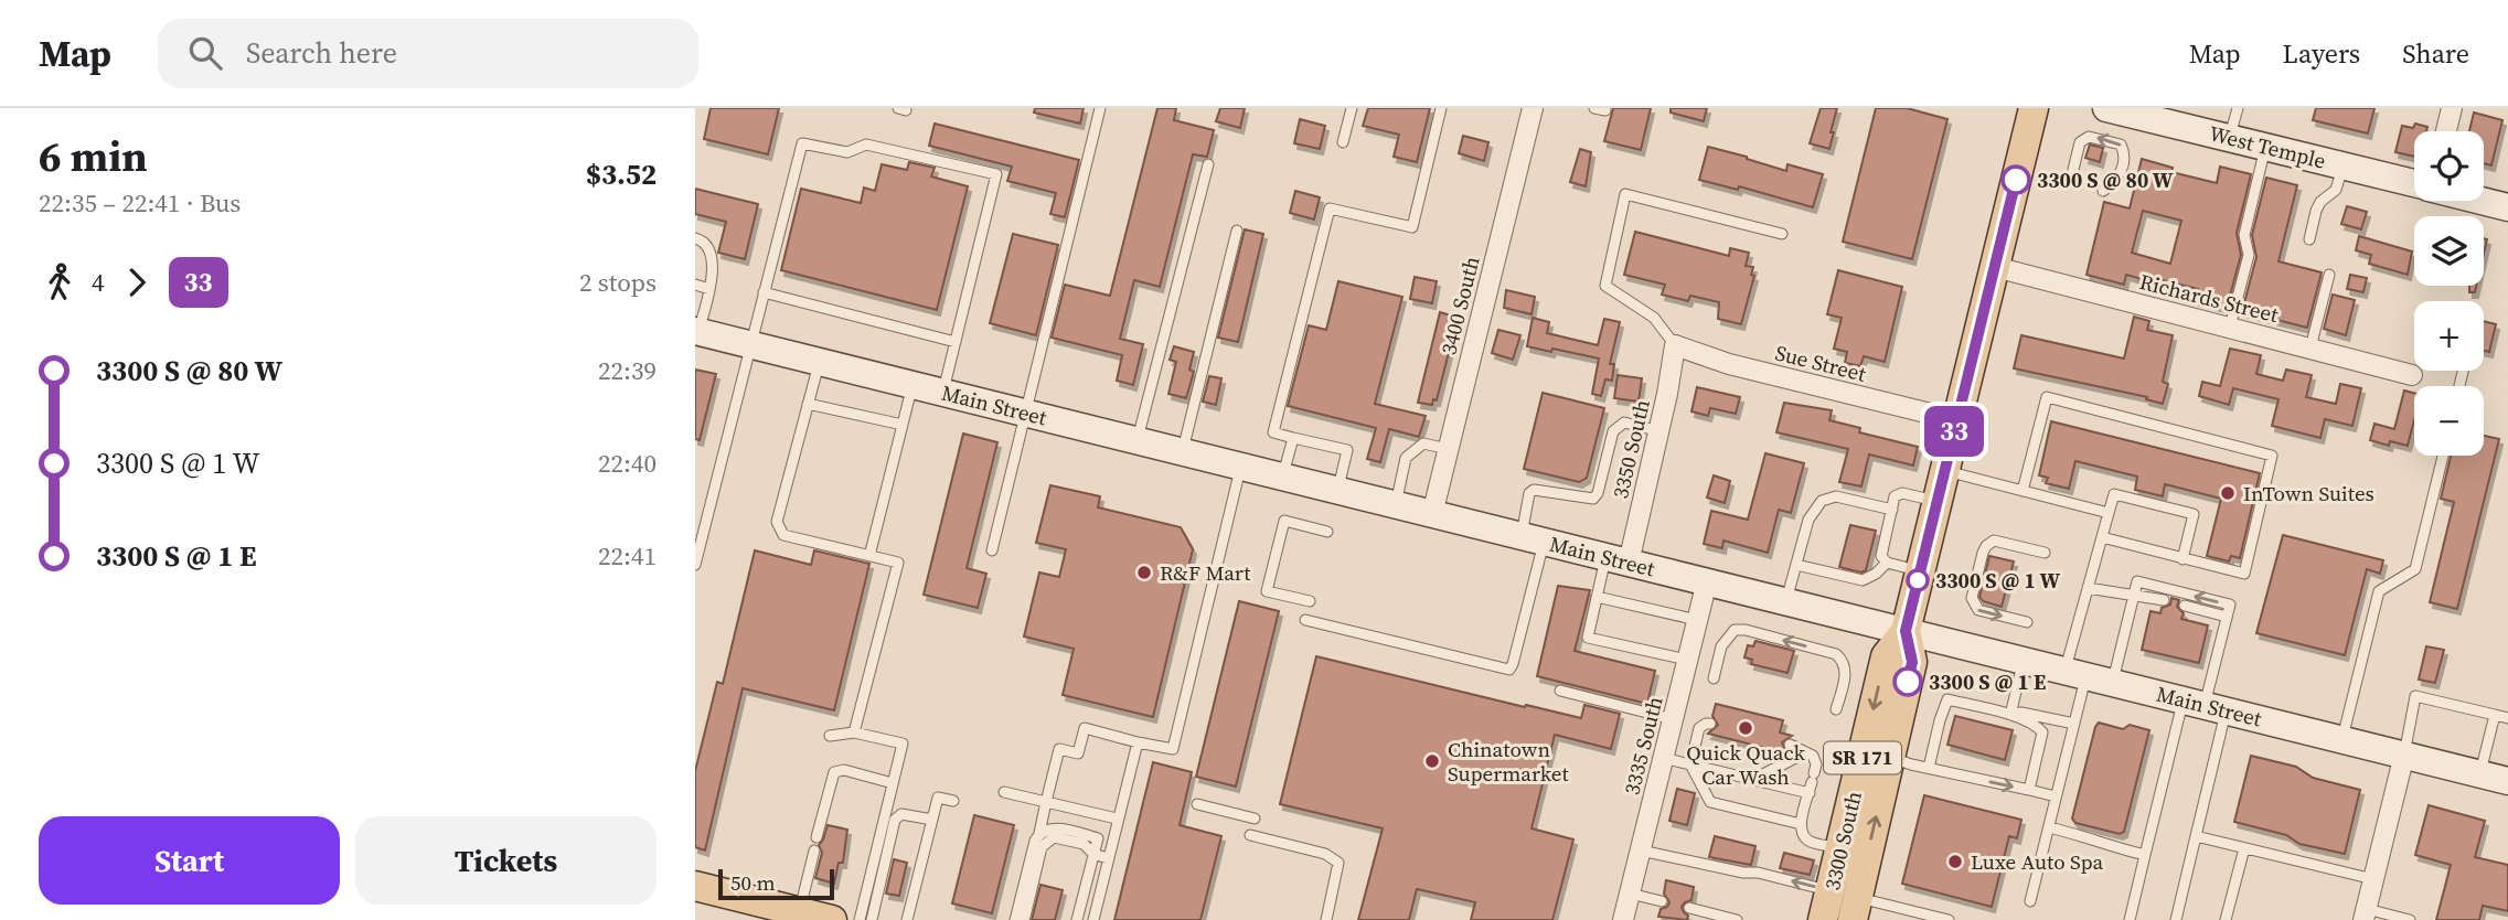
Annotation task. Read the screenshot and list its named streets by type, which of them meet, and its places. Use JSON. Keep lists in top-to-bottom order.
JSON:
{
  "streets": {
    "main road": ["SR 171", "3300 South"],
    "street": [
      "West Temple",
      "Richards Street",
      "3400 South",
      "Sue Street",
      "Main Street",
      "3350 South",
      "3335 South"
    ]
  },
  "crossings": [
    ["Richards Street", "3300 South"],
    ["3400 South", "Main Street"],
    ["Sue Street", "3350 South"],
    ["Sue Street", "3300 South"],
    ["Main Street", "3350 South"],
    ["Main Street", "3335 South"],
    ["Main Street", "3300 South"]
  ],
  "places": [
    "3300 S @ 80 W",
    "InTown Suites",
    "R&F Mart",
    "3300 S @ 1 W",
    "3300 S @ 1 E",
    "Quick Quack Car Wash",
    "Chinatown Supermarket",
    "Luxe Auto Spa"
  ],
  "lines": ["bus line 33"],
  "scale_bar": "50 m",
  "page": {
    "header": "Map",
    "search": "Search here",
    "nav": ["Map", "Layers", "Share"],
    "heading": ["6 min", "22:35 – 22:41 · Bus", "$3.52"],
    "on_map": "33",
    "map_buttons": ["+", "−"],
    "legs": ["4", "33", "2 stops"],
    "list": [
      {
        "name": "3300 S @ 80 W",
        "value": "22:39"
      },
      {
        "name": "3300 S @ 1 W",
        "value": "22:40"
      },
      {
        "name": "3300 S @ 1 E",
        "value": "22:41"
      }
    ],
    "buttons": ["Start", "Tickets"],
    "scale": "50 m"
  }
}
